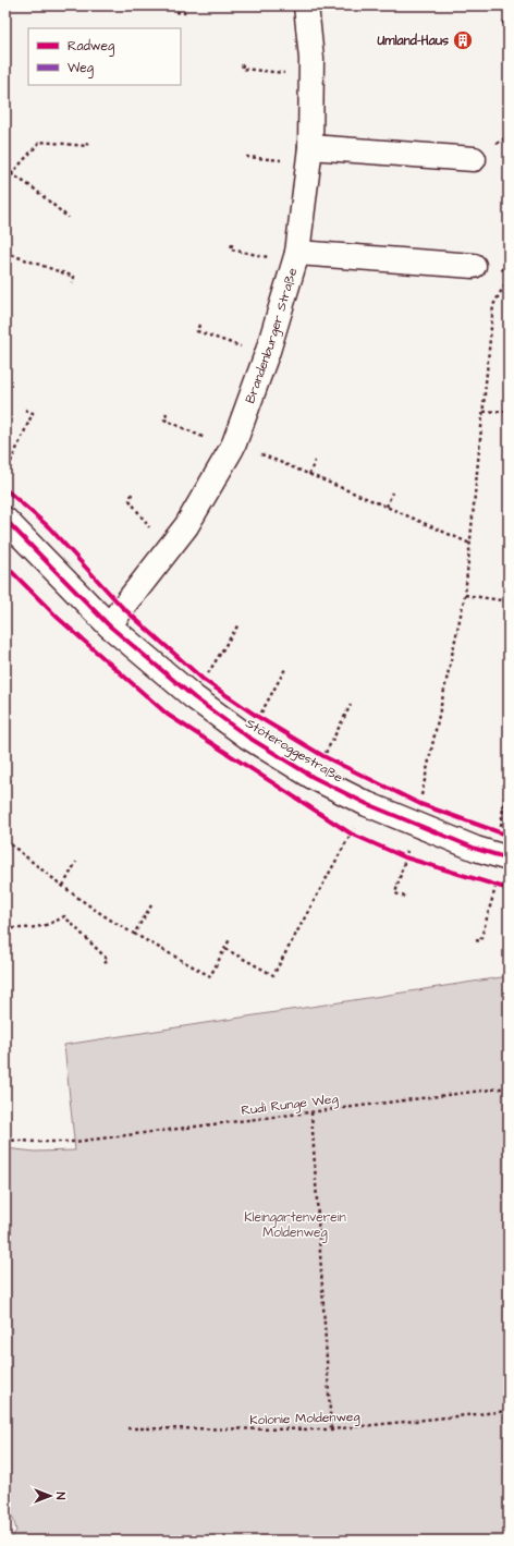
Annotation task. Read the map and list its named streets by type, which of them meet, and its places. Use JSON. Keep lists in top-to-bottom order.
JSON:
{
  "streets": {
    "street": ["Brandenburger Straße", "Stöteroggestraße"],
    "path": ["Rudi Runge Weg", "Kolonie Moldenweg"]
  },
  "crossings": [
    ["Brandenburger Straße", "Stöteroggestraße"]
  ],
  "parks": ["Kleingartenverein Moldenweg"],
  "places": {
    "building": ["Umland-Haus"]
  },
  "legend": ["Radweg", "Weg"],
  "north": "right"
}
